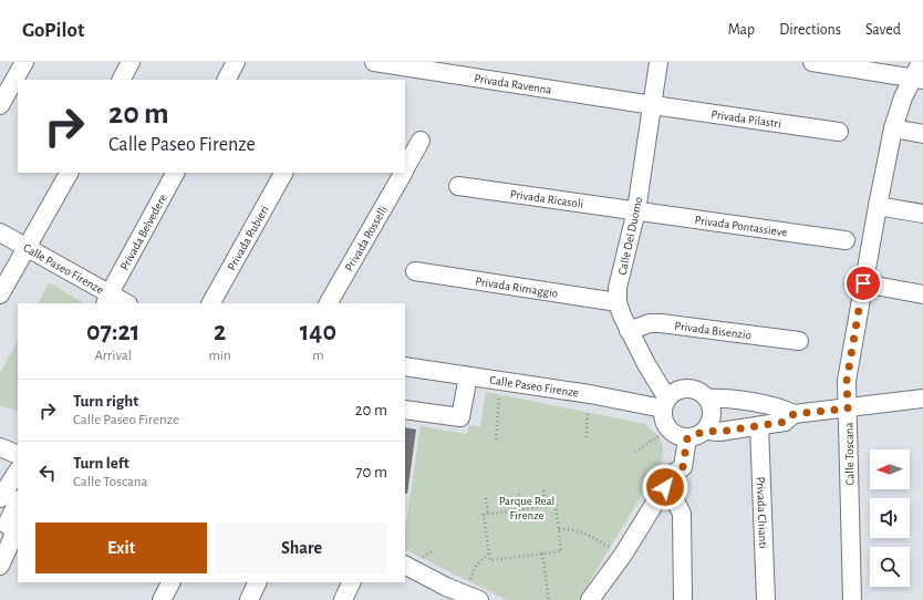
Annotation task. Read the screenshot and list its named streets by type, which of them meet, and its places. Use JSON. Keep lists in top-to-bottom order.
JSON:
{
  "streets": {
    "street": [
      "Privada Ravenna",
      "Privada Pilastri",
      "Privada Ricasoli",
      "Privada Pontassieve",
      "Privada Belvedere",
      "Calle Del Duomo",
      "Privada Rubieri",
      "Privada Rosselli",
      "Calle Paseo Firenze",
      "Privada Rimaggio",
      "Privada Bisenzio",
      "Calle Toscana",
      "Privada Chianti"
    ]
  },
  "crossings": [
    ["Privada Ravenna", "Privada Pilastri"],
    ["Privada Ravenna", "Calle Del Duomo"],
    ["Privada Pilastri", "Calle Del Duomo"],
    ["Privada Ricasoli", "Privada Pontassieve"],
    ["Privada Ricasoli", "Calle Del Duomo"],
    ["Privada Pontassieve", "Calle Del Duomo"],
    ["Privada Belvedere", "Calle Paseo Firenze"],
    ["Calle Del Duomo", "Calle Paseo Firenze"],
    ["Calle Del Duomo", "Privada Rimaggio"],
    ["Calle Del Duomo", "Privada Bisenzio"]
  ],
  "parks": ["Parque Real Firenze"],
  "north": "left",
  "page": {
    "header": "GoPilot",
    "nav": ["Map", "Directions", "Saved"],
    "turn": ["20 m", "Calle Paseo Firenze"],
    "eta": [
      "07:21",
      "Arrival",
      "2",
      "min",
      "140",
      "m"
    ],
    "list": [
      {
        "name": "Turn right",
        "note": "Calle Paseo Firenze",
        "value": "20 m"
      },
      {
        "name": "Turn left",
        "note": "Calle Toscana",
        "value": "70 m"
      }
    ],
    "buttons": ["Exit", "Share"]
  }
}
